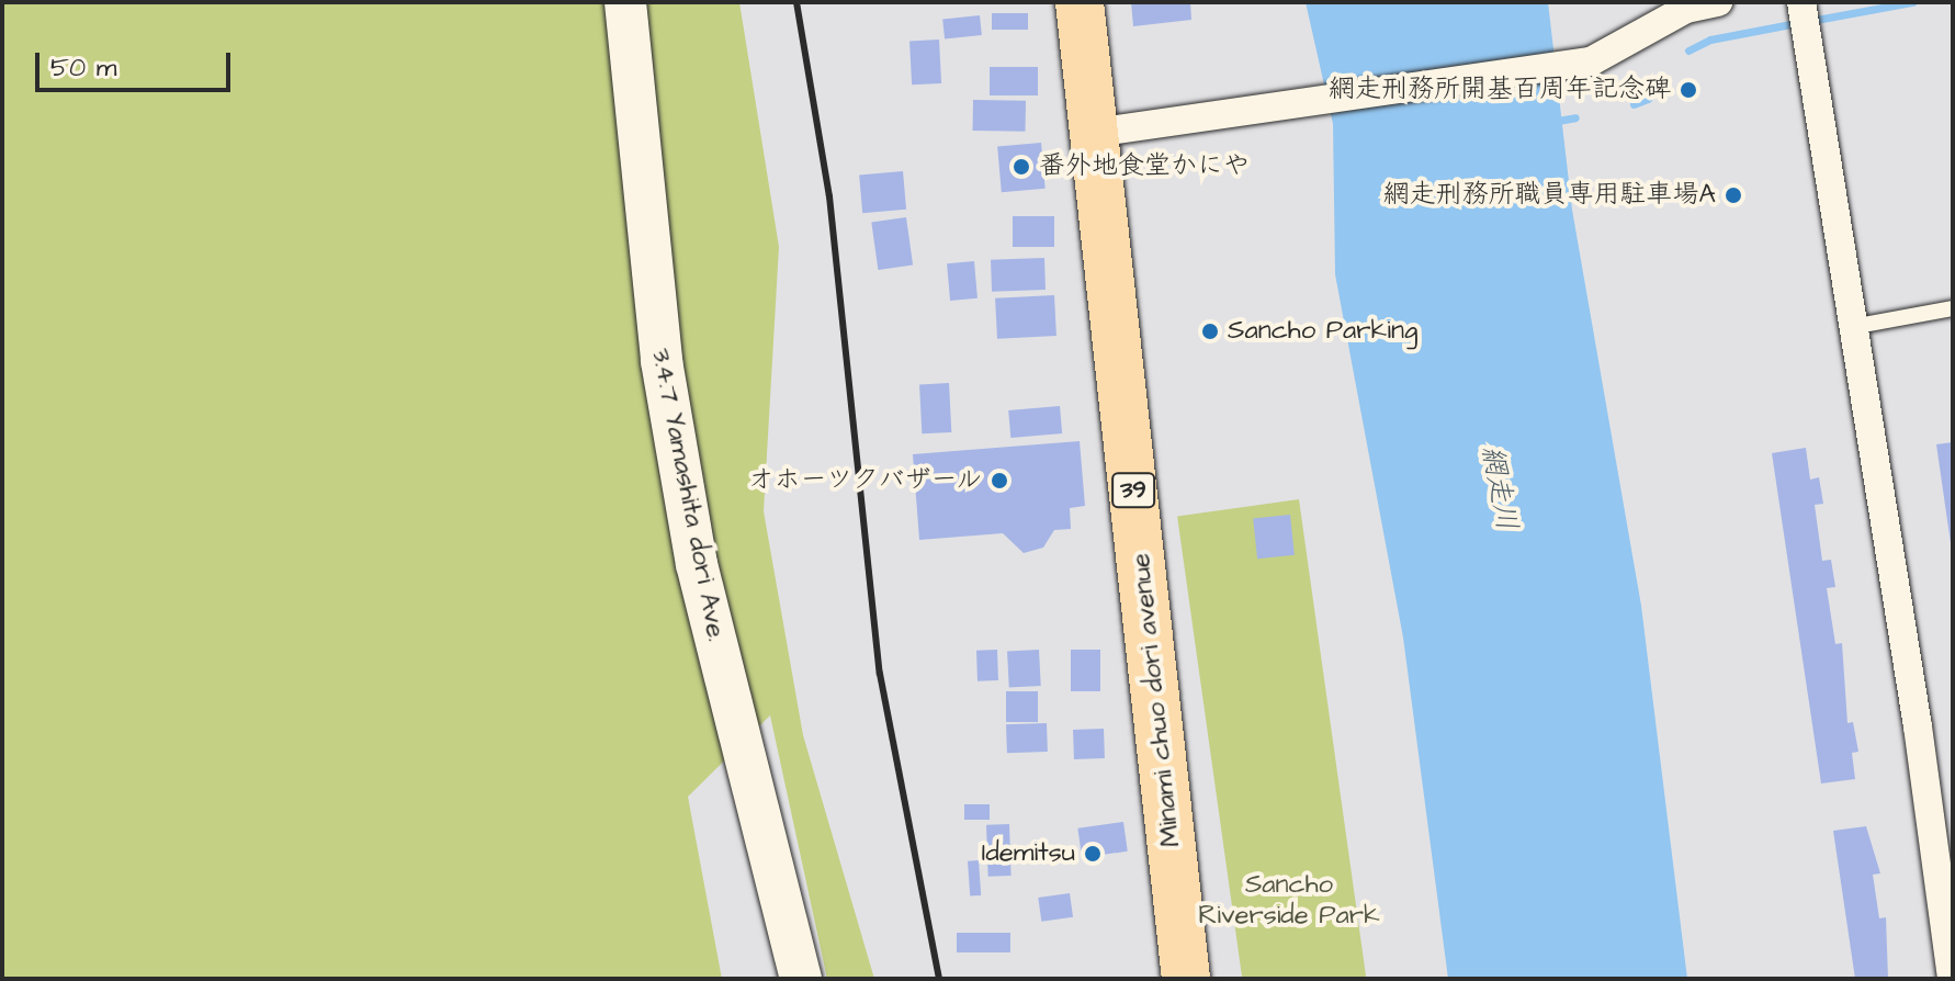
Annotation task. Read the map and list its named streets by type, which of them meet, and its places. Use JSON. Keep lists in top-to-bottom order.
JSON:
{
  "streets": {
    "highway": ["39", "Minami chuo dori avenue"],
    "street": ["3.4.7 Yamashita dori Ave."]
  },
  "water": ["網走川"],
  "parks": ["Sancho Riverside Park"],
  "places": [
    "網走刑務所開基百周年記念碑",
    "番外地食堂かにや",
    "網走刑務所職員専用駐車場A",
    "Sancho Parking",
    "オホーツクバザール",
    "Idemitsu"
  ],
  "scale_bar": "50 m"
}
